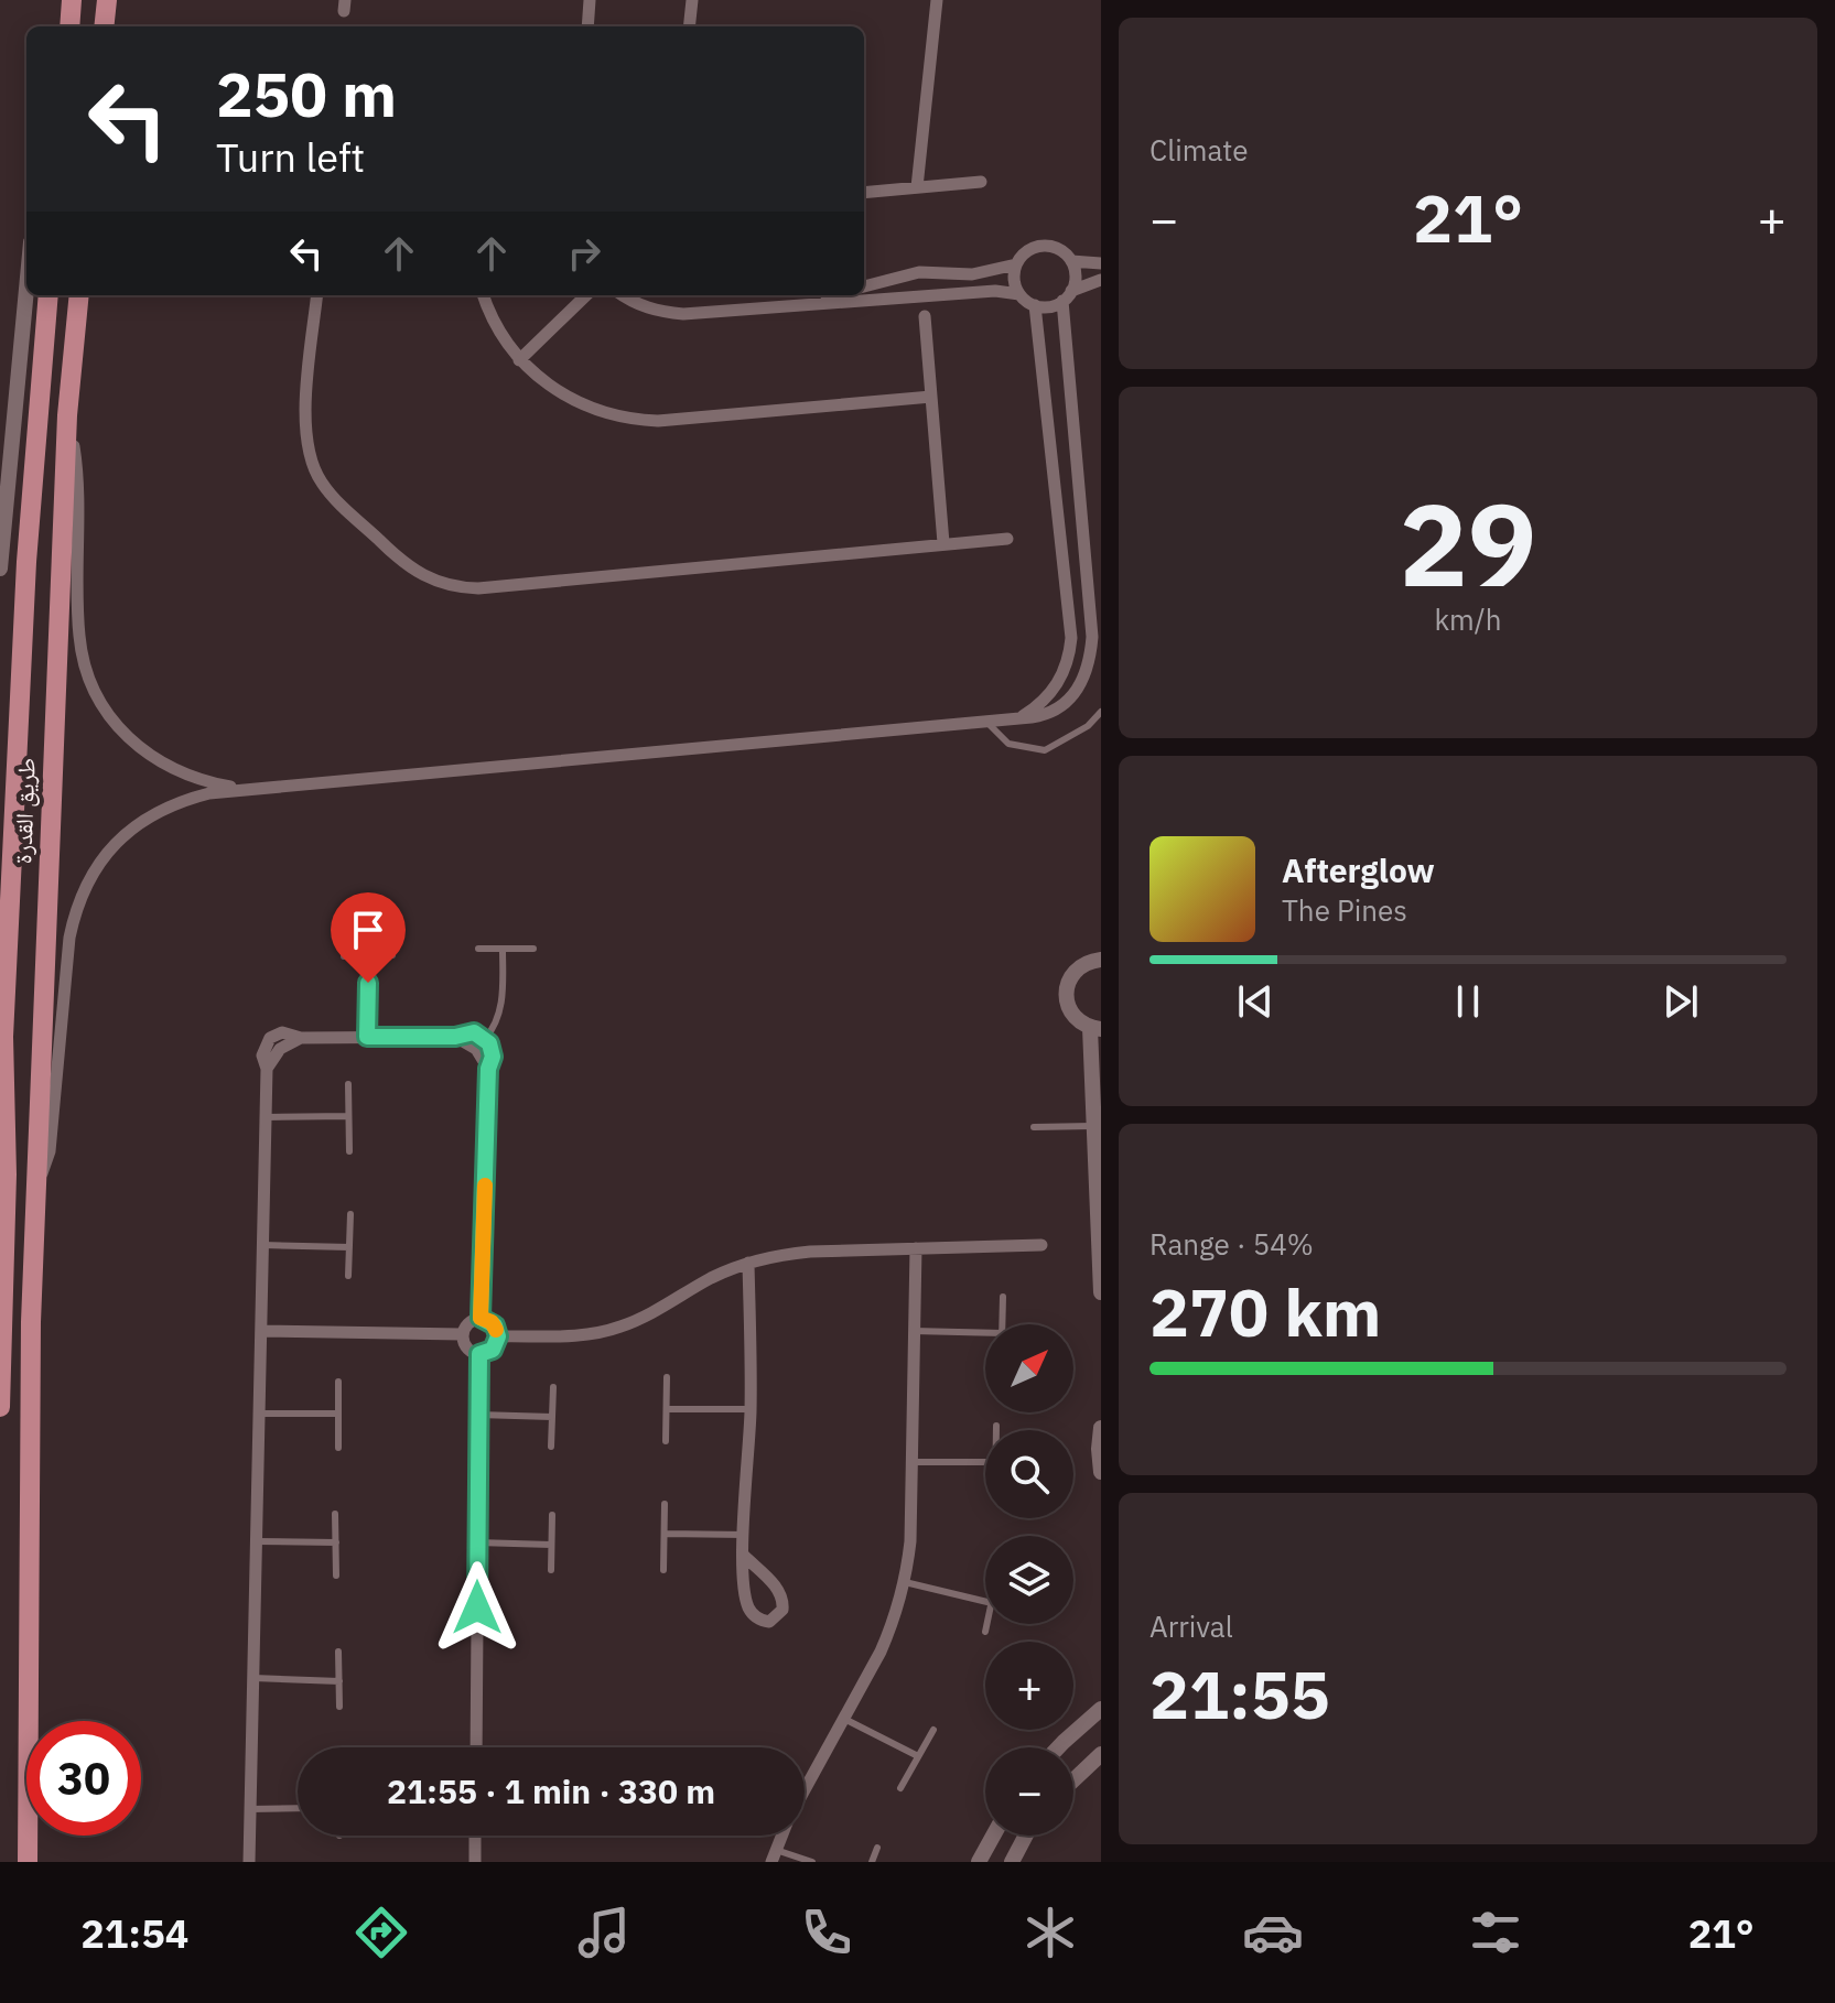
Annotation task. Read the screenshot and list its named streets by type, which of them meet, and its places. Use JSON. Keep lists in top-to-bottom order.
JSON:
{
  "streets": {
    "main road": ["طريق القدرة"]
  },
  "north": "top right",
  "page": {
    "tile": [
      "Climate",
      ["29", "km/h"],
      ["Range · 54%", "270 km"],
      ["Arrival", "21:55"]
    ],
    "turn": ["250 m", "Turn left"],
    "heat": ["−", "21°", "+"],
    "song": ["Afterglow", "The Pines"],
    "map_buttons": ["+", "−"],
    "limit": "30",
    "trip": "21:55 · 1 min · 330 m",
    "tabs": ["21:54", "21°"]
  }
}
